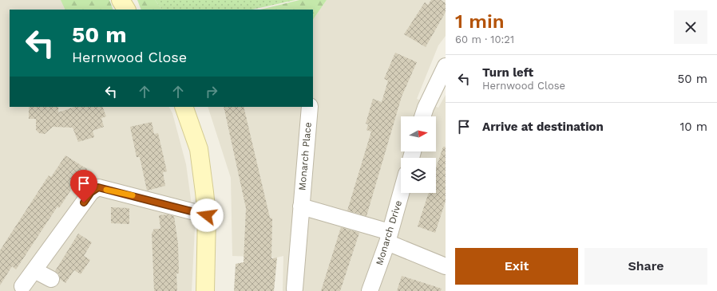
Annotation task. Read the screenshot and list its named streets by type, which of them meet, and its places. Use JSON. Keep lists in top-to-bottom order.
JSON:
{
  "streets": {
    "street": ["Monarch Place", "Monarch Drive"]
  },
  "north": "right",
  "page": {
    "heading": ["1 min", "60 m · 10:21"],
    "turn": ["50 m", "Hernwood Close"],
    "list": [
      {
        "name": "Turn left",
        "note": "Hernwood Close",
        "value": "50 m"
      },
      {
        "name": "Arrive at destination",
        "value": "10 m"
      }
    ],
    "buttons": ["Exit", "Share"]
  }
}
